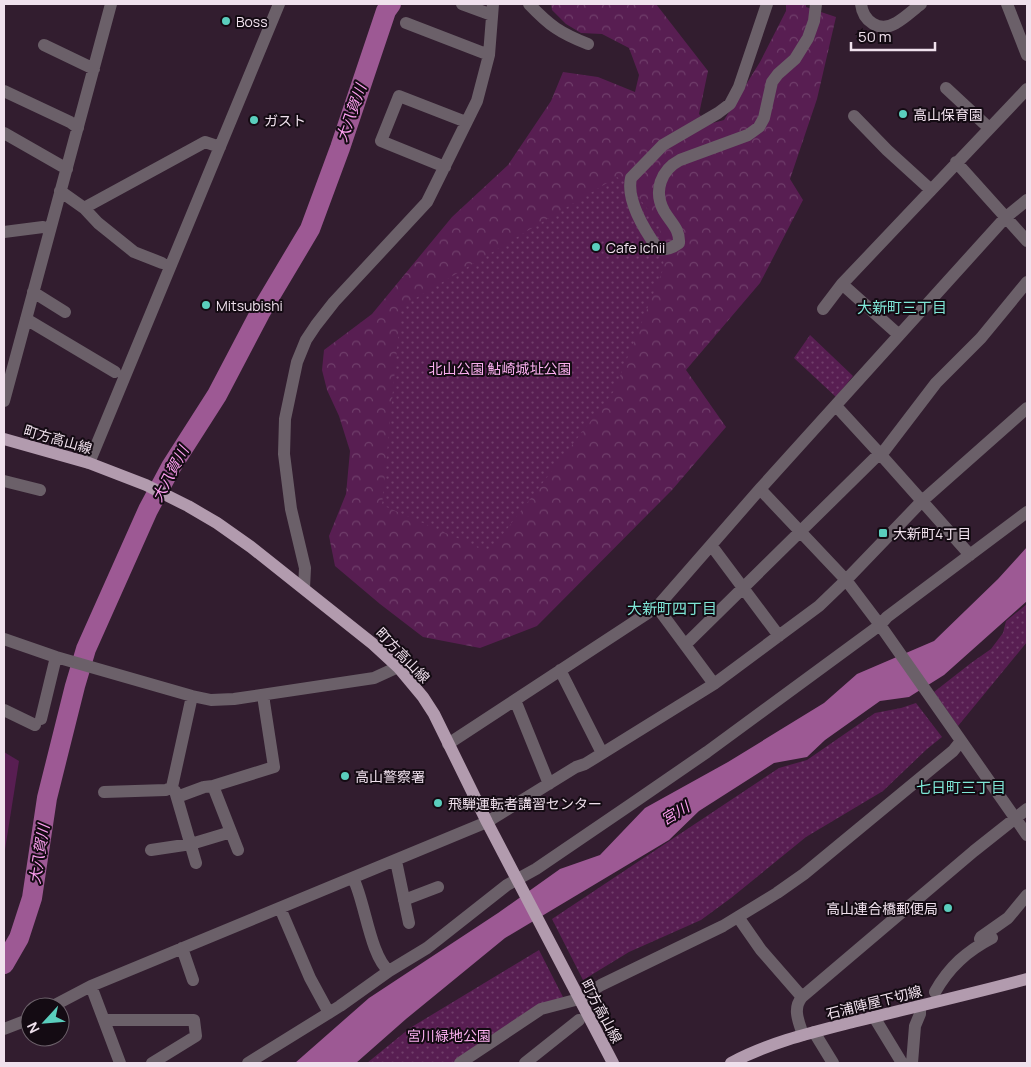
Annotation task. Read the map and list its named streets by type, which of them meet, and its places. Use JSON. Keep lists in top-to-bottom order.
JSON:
{
  "streets": {
    "main road": ["町方高山線", "石浦陣屋下切線"]
  },
  "districts": ["大新町三丁目", "大新町四丁目", "七日町三丁目"],
  "water": ["大八賀川", "宮川"],
  "parks": ["北山公園 鮎崎城址公園", "宮川緑地公園"],
  "places": {
    "other": [
      "Boss",
      "高山保育園",
      "ガスト",
      "Cafe ichii",
      "Mitsubishi",
      "高山警察署",
      "飛騨運転者講習センター",
      "高山連合橋郵便局"
    ],
    "transit": ["大新町4丁目"]
  },
  "scale_bar": "50 m",
  "north": "bottom left"
}
